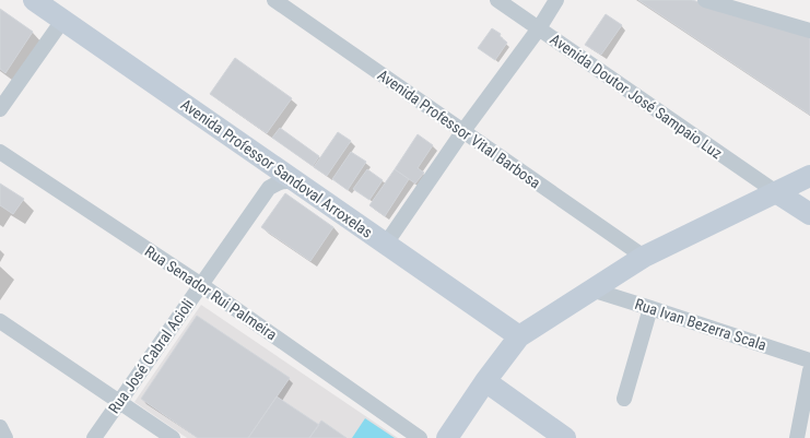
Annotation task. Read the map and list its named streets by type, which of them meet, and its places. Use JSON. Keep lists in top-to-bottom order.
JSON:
{
  "streets": {
    "street": [
      "Avenida Doutor José Sampaio Luz",
      "Avenida Professor Vital Barbosa",
      "Avenida Professor Sandoval Arroxelas",
      "Rua Senador Rui Palmeira",
      "Rua Ivan Bezerra Scala",
      "Rua José Cabral Acioli"
    ]
  },
  "crossings": [
    ["Rua Senador Rui Palmeira", "Rua José Cabral Acioli"]
  ]
}
